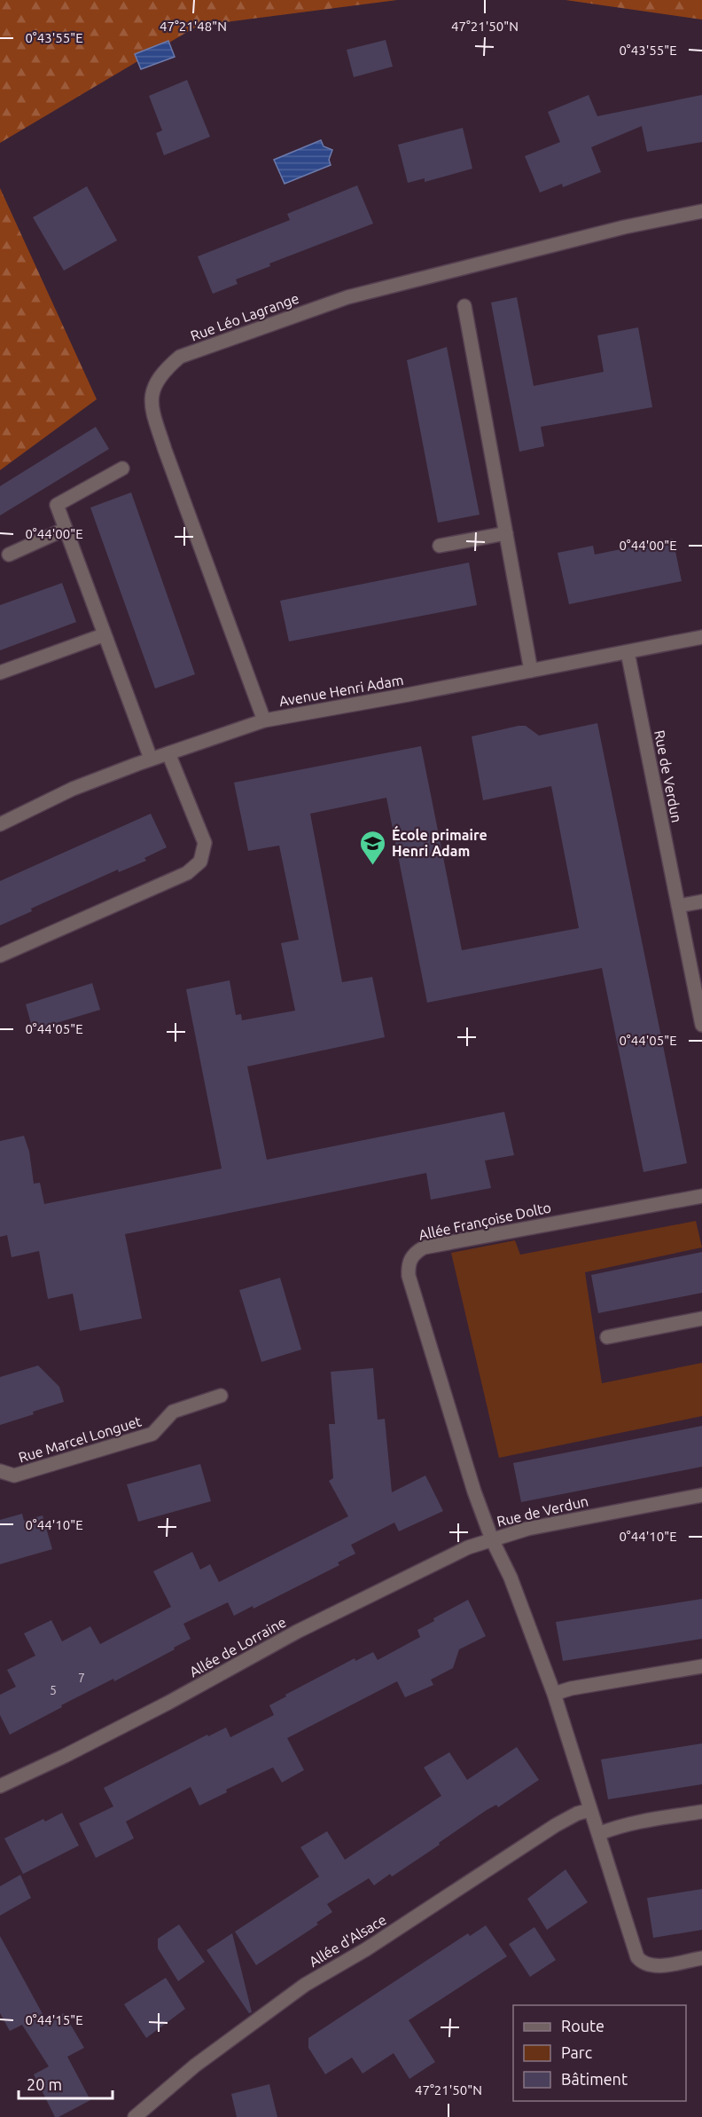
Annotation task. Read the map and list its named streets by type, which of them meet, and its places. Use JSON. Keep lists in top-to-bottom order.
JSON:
{
  "streets": {
    "street": [
      "Rue Léo Lagrange",
      "Avenue Henri Adam",
      "Rue de Verdun",
      "Allée Françoise Dolto",
      "Rue Marcel Longuet",
      "Allée de Lorraine",
      "Allée d'Alsace"
    ]
  },
  "crossings": [
    ["Rue Léo Lagrange", "Avenue Henri Adam"],
    ["Avenue Henri Adam", "Rue de Verdun"],
    ["Rue de Verdun", "Allée Françoise Dolto"],
    ["Rue de Verdun", "Allée de Lorraine"],
    ["Rue de Verdun", "Allée d'Alsace"],
    ["Allée Françoise Dolto", "Allée de Lorraine"]
  ],
  "places": {
    "school or university": ["École primaire Henri Adam"]
  },
  "house_numbers": ["7", "5"],
  "legend": ["Route", "Parc", "Bâtiment"],
  "scale_bar": "20 m",
  "coordinates": [
    "47°21'48\"N",
    "47°21'50\"N",
    "0°43'55\"E",
    "0°44'00\"E",
    "0°44'05\"E",
    "0°44'10\"E",
    "0°44'15\"E"
  ]
}
